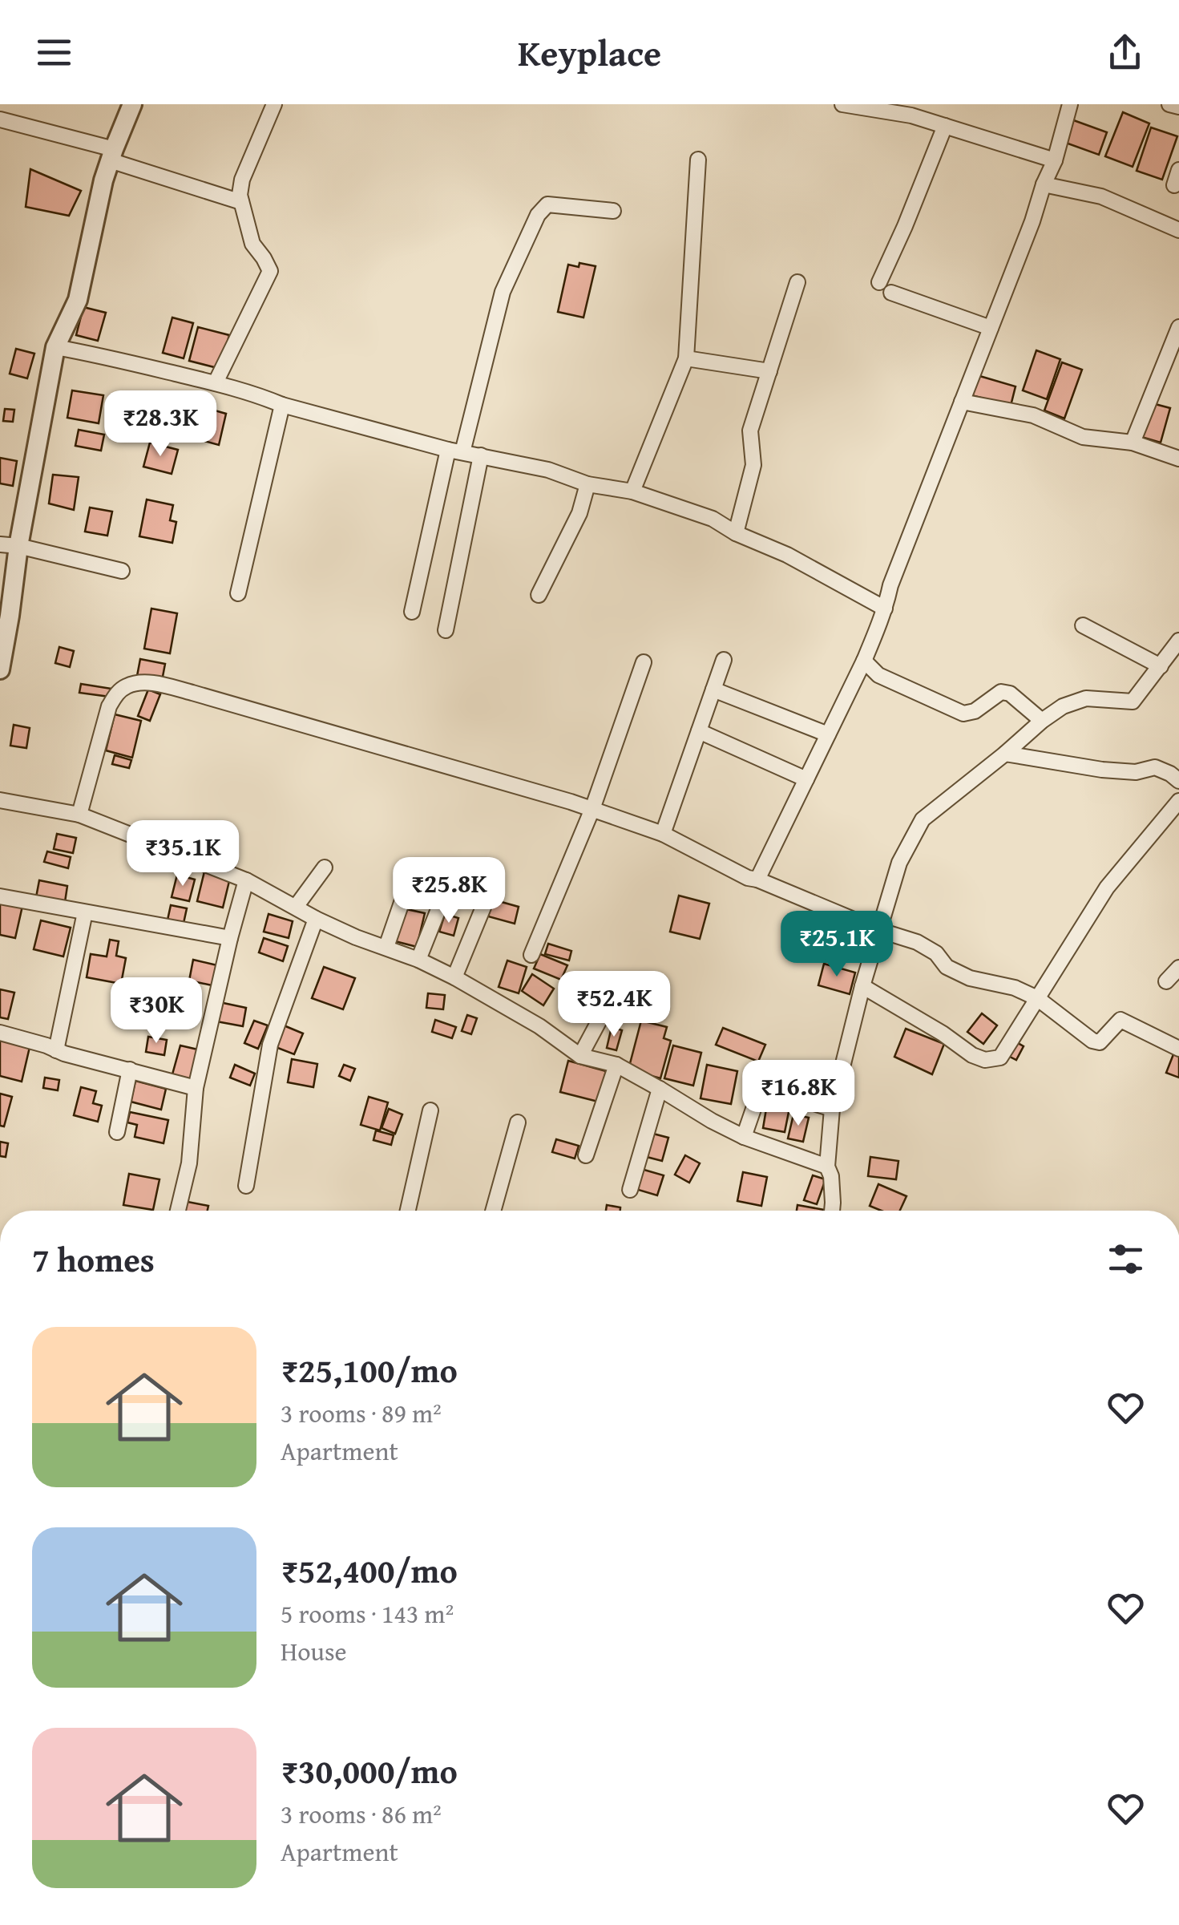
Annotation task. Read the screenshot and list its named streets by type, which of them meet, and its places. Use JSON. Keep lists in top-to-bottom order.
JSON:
{
  "page": {
    "header": "Keyplace",
    "price": [
      "₹28.3K",
      "₹35.1K",
      "₹25.8K",
      "₹25.1K",
      "₹52.4K",
      "₹30K",
      "₹16.8K"
    ],
    "heading": "7 homes",
    "list": [
      {
        "name": "₹25,100/mo",
        "note": "3 rooms · 89 m² · Apartment"
      },
      {
        "name": "₹52,400/mo",
        "note": "5 rooms · 143 m² · House"
      },
      {
        "name": "₹30,000/mo",
        "note": "3 rooms · 86 m² · Apartment"
      }
    ]
  }
}
